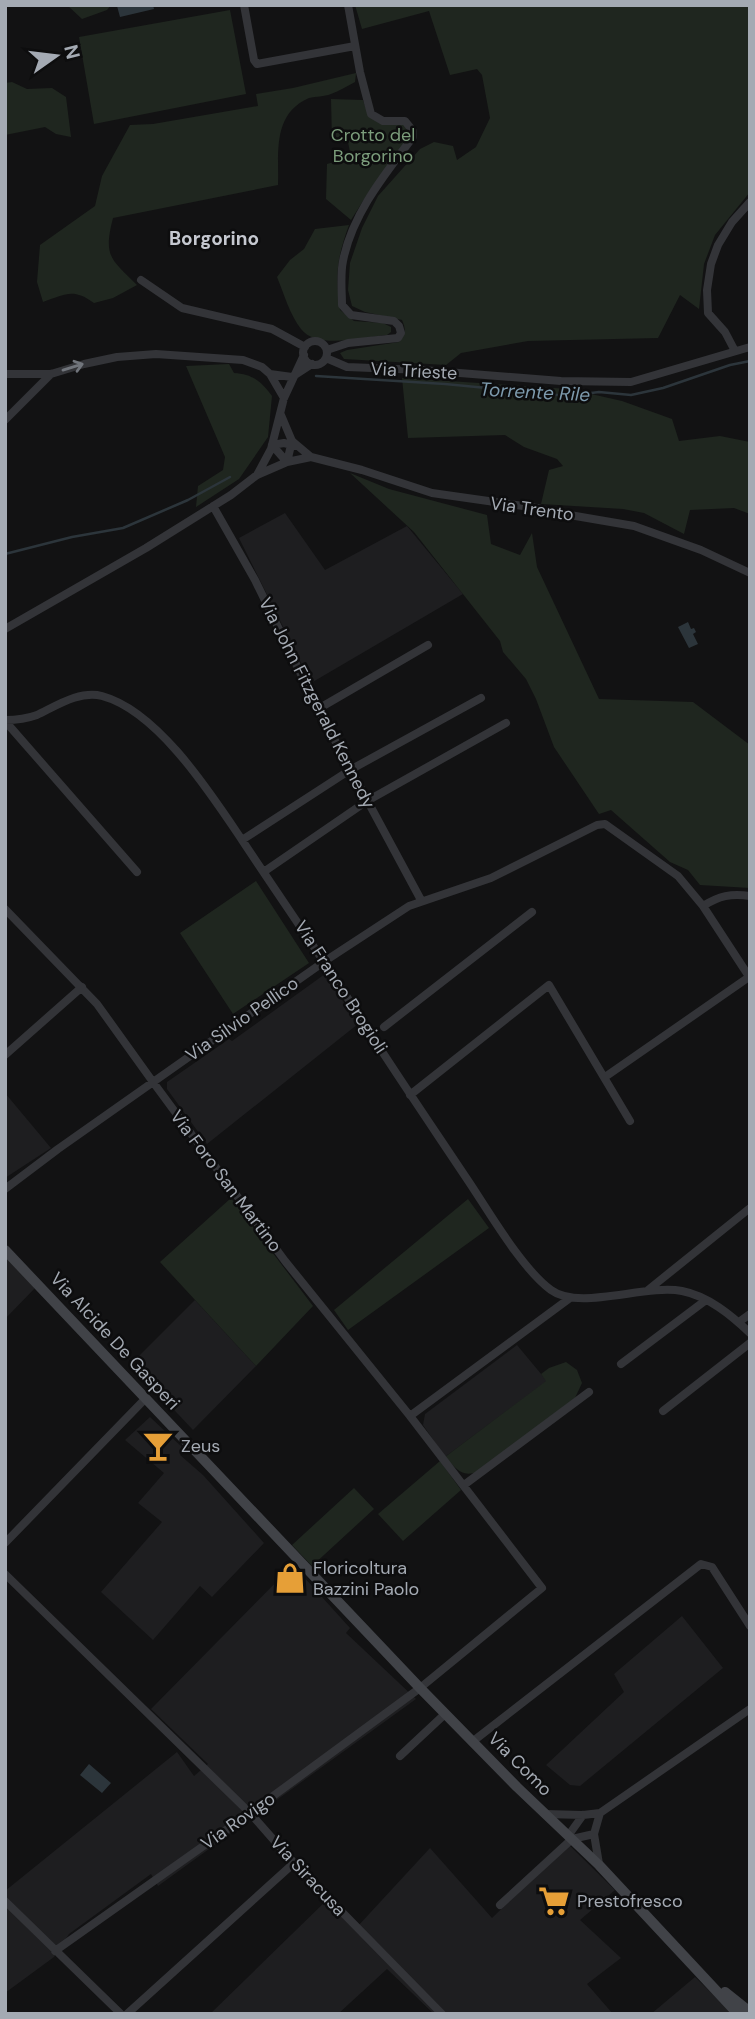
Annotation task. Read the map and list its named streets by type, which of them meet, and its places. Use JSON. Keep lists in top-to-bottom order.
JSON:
{
  "streets": {
    "main road": ["Via Alcide De Gasperi", "Via Como"],
    "street": [
      "Via Trieste",
      "Via Trento",
      "Via John Fitzgerald Kennedy",
      "Via Franco Brogioli",
      "Via Silvio Pellico",
      "Via Foro San Martino",
      "Via Rovigo",
      "Via Siracusa"
    ]
  },
  "crossings": [
    ["Via Trento", "Via John Fitzgerald Kennedy"],
    ["Via John Fitzgerald Kennedy", "Via Silvio Pellico"],
    ["Via Franco Brogioli", "Via Silvio Pellico"],
    ["Via Silvio Pellico", "Via Foro San Martino"],
    ["Via Foro San Martino", "Via Rovigo"],
    ["Via Alcide De Gasperi", "Via Como"],
    ["Via Como", "Via Rovigo"],
    ["Via Rovigo", "Via Siracusa"]
  ],
  "districts": ["Borgorino"],
  "water": ["Torrente Rile"],
  "parks": ["Crotto del Borgorino"],
  "places": {
    "bar": ["Zeus"],
    "shop": ["Floricoltura Bazzini Paolo"],
    "supermarket": ["Prestofresco"]
  },
  "north": "right"
}
